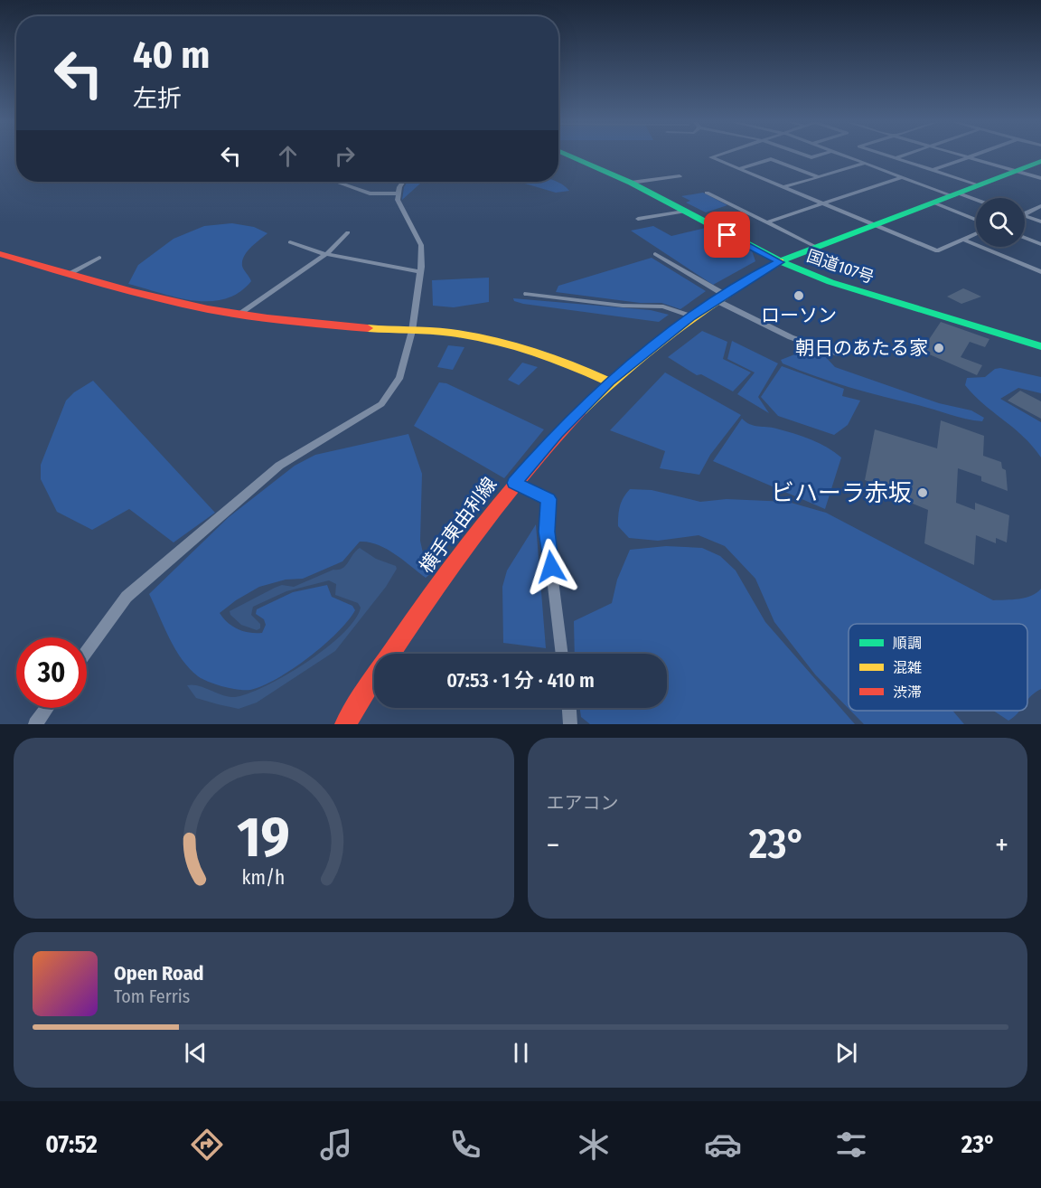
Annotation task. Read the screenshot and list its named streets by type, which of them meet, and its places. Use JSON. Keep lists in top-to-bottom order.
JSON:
{
  "streets": {
    "main road": ["国道107号", "横手東由利線"]
  },
  "crossings": [
    ["国道107号", "横手東由利線"]
  ],
  "places": ["ローソン", "朝日のあたる家", "ビハーラ赤坂"],
  "legend": ["順調", "混雑", "渋滞"],
  "page": {
    "turn": ["40 m", "左折"],
    "limit": "30",
    "trip": "07:53 · 1 分 · 410 m",
    "tile": "エアコン",
    "heat": ["−", "23°", "+"],
    "song": ["Open Road", "Tom Ferris"],
    "tabs": ["07:52", "23°"],
    "gauge": ["19", "km/h"]
  }
}
